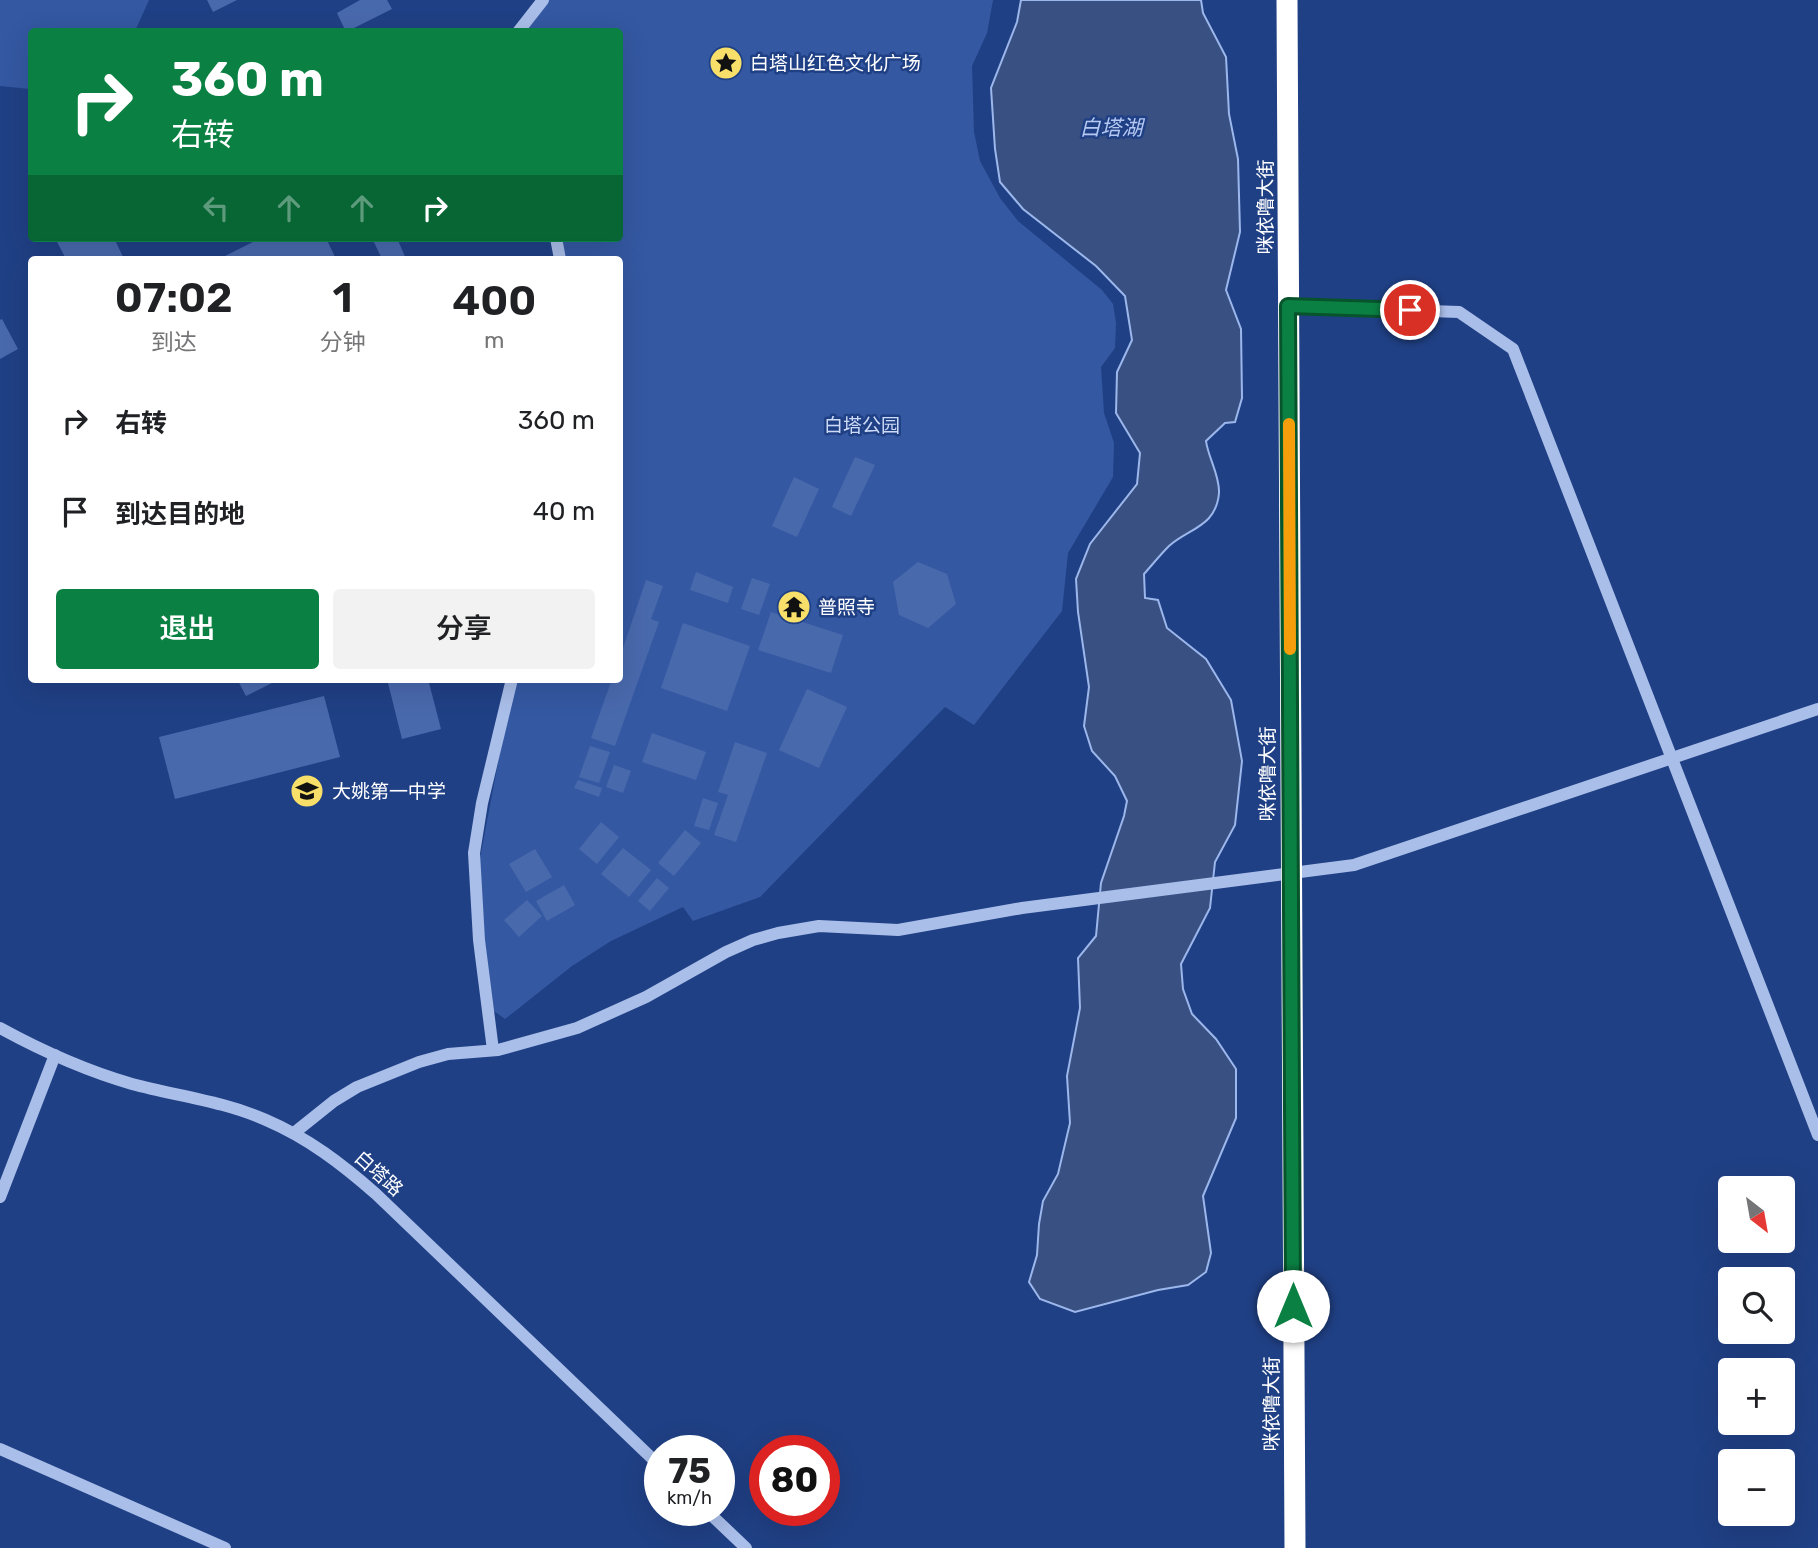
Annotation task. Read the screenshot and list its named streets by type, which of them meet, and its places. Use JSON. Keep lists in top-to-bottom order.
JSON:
{
  "streets": {
    "highway": ["咪依噜大街"],
    "street": ["白塔路"]
  },
  "water": ["白塔湖"],
  "parks": ["白塔公园"],
  "places": {
    "place": ["白塔山红色文化广场"],
    "temple": ["普照寺"],
    "school or university": ["大姚第一中学"]
  },
  "north": "bottom right",
  "page": {
    "turn": ["360 m", "右转"],
    "eta": [
      "07:02",
      "到达",
      "1",
      "分钟",
      "400",
      "m"
    ],
    "list": [
      {
        "name": "右转",
        "value": "360 m"
      },
      {
        "name": "到达目的地",
        "value": "40 m"
      }
    ],
    "buttons": ["退出", "分享"],
    "map_buttons": ["+", "−"],
    "speed": "75 km/h",
    "limit": "80"
  }
}
